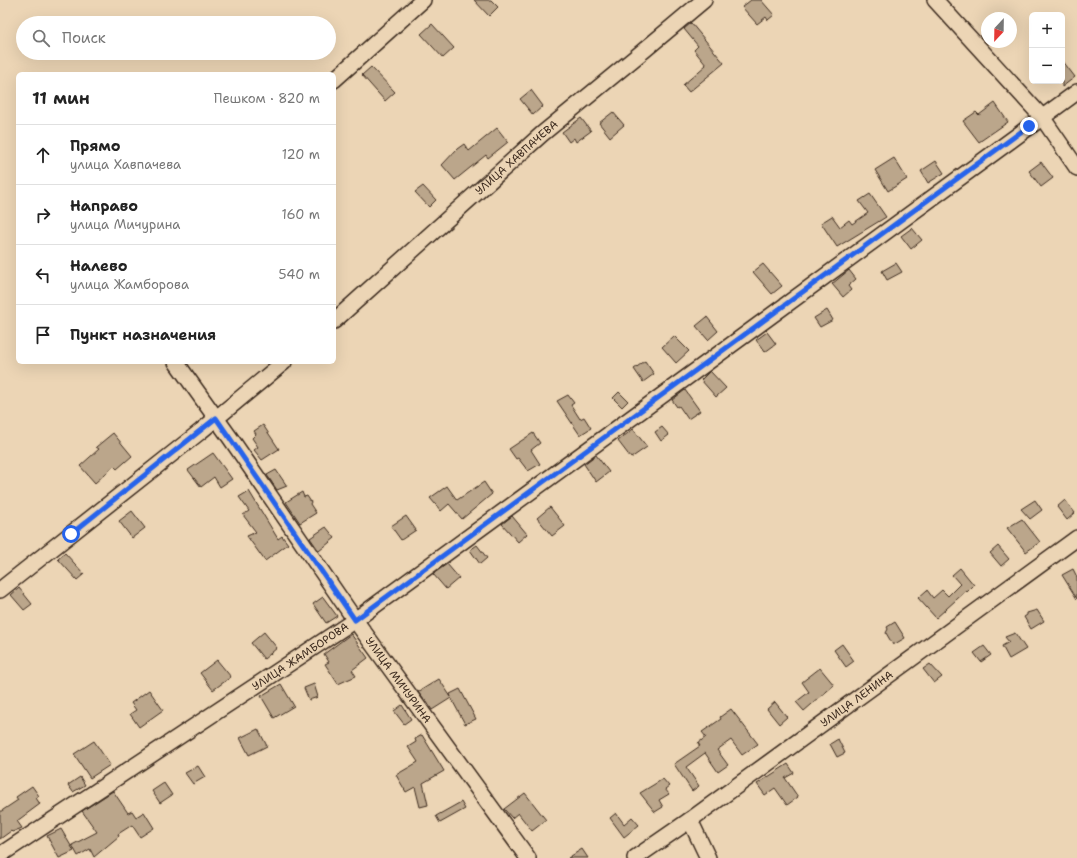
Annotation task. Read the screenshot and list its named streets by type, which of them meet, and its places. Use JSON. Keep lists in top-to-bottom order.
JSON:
{
  "streets": {
    "street": [
      "УЛИЦА ХАВПАЧЕВА",
      "УЛИЦА ЖАМБОРОВА",
      "УЛИЦА МИЧУРИНА",
      "УЛИЦА ЛЕНИНА"
    ]
  },
  "crossings": [
    ["УЛИЦА ЖАМБОРОВА", "УЛИЦА МИЧУРИНА"]
  ],
  "north": "bottom",
  "page": {
    "map_buttons": ["+", "−"],
    "search": "Поиск",
    "heading": ["11 мин", "Пешком · 820 m"],
    "list": [
      ["Прямо", "улица Хавпачева", "120 m"],
      ["Направо", "улица Мичурина", "160 m"],
      ["Налево", "улица Жамборова", "540 m"],
      "Пункт назначения"
    ]
  }
}
